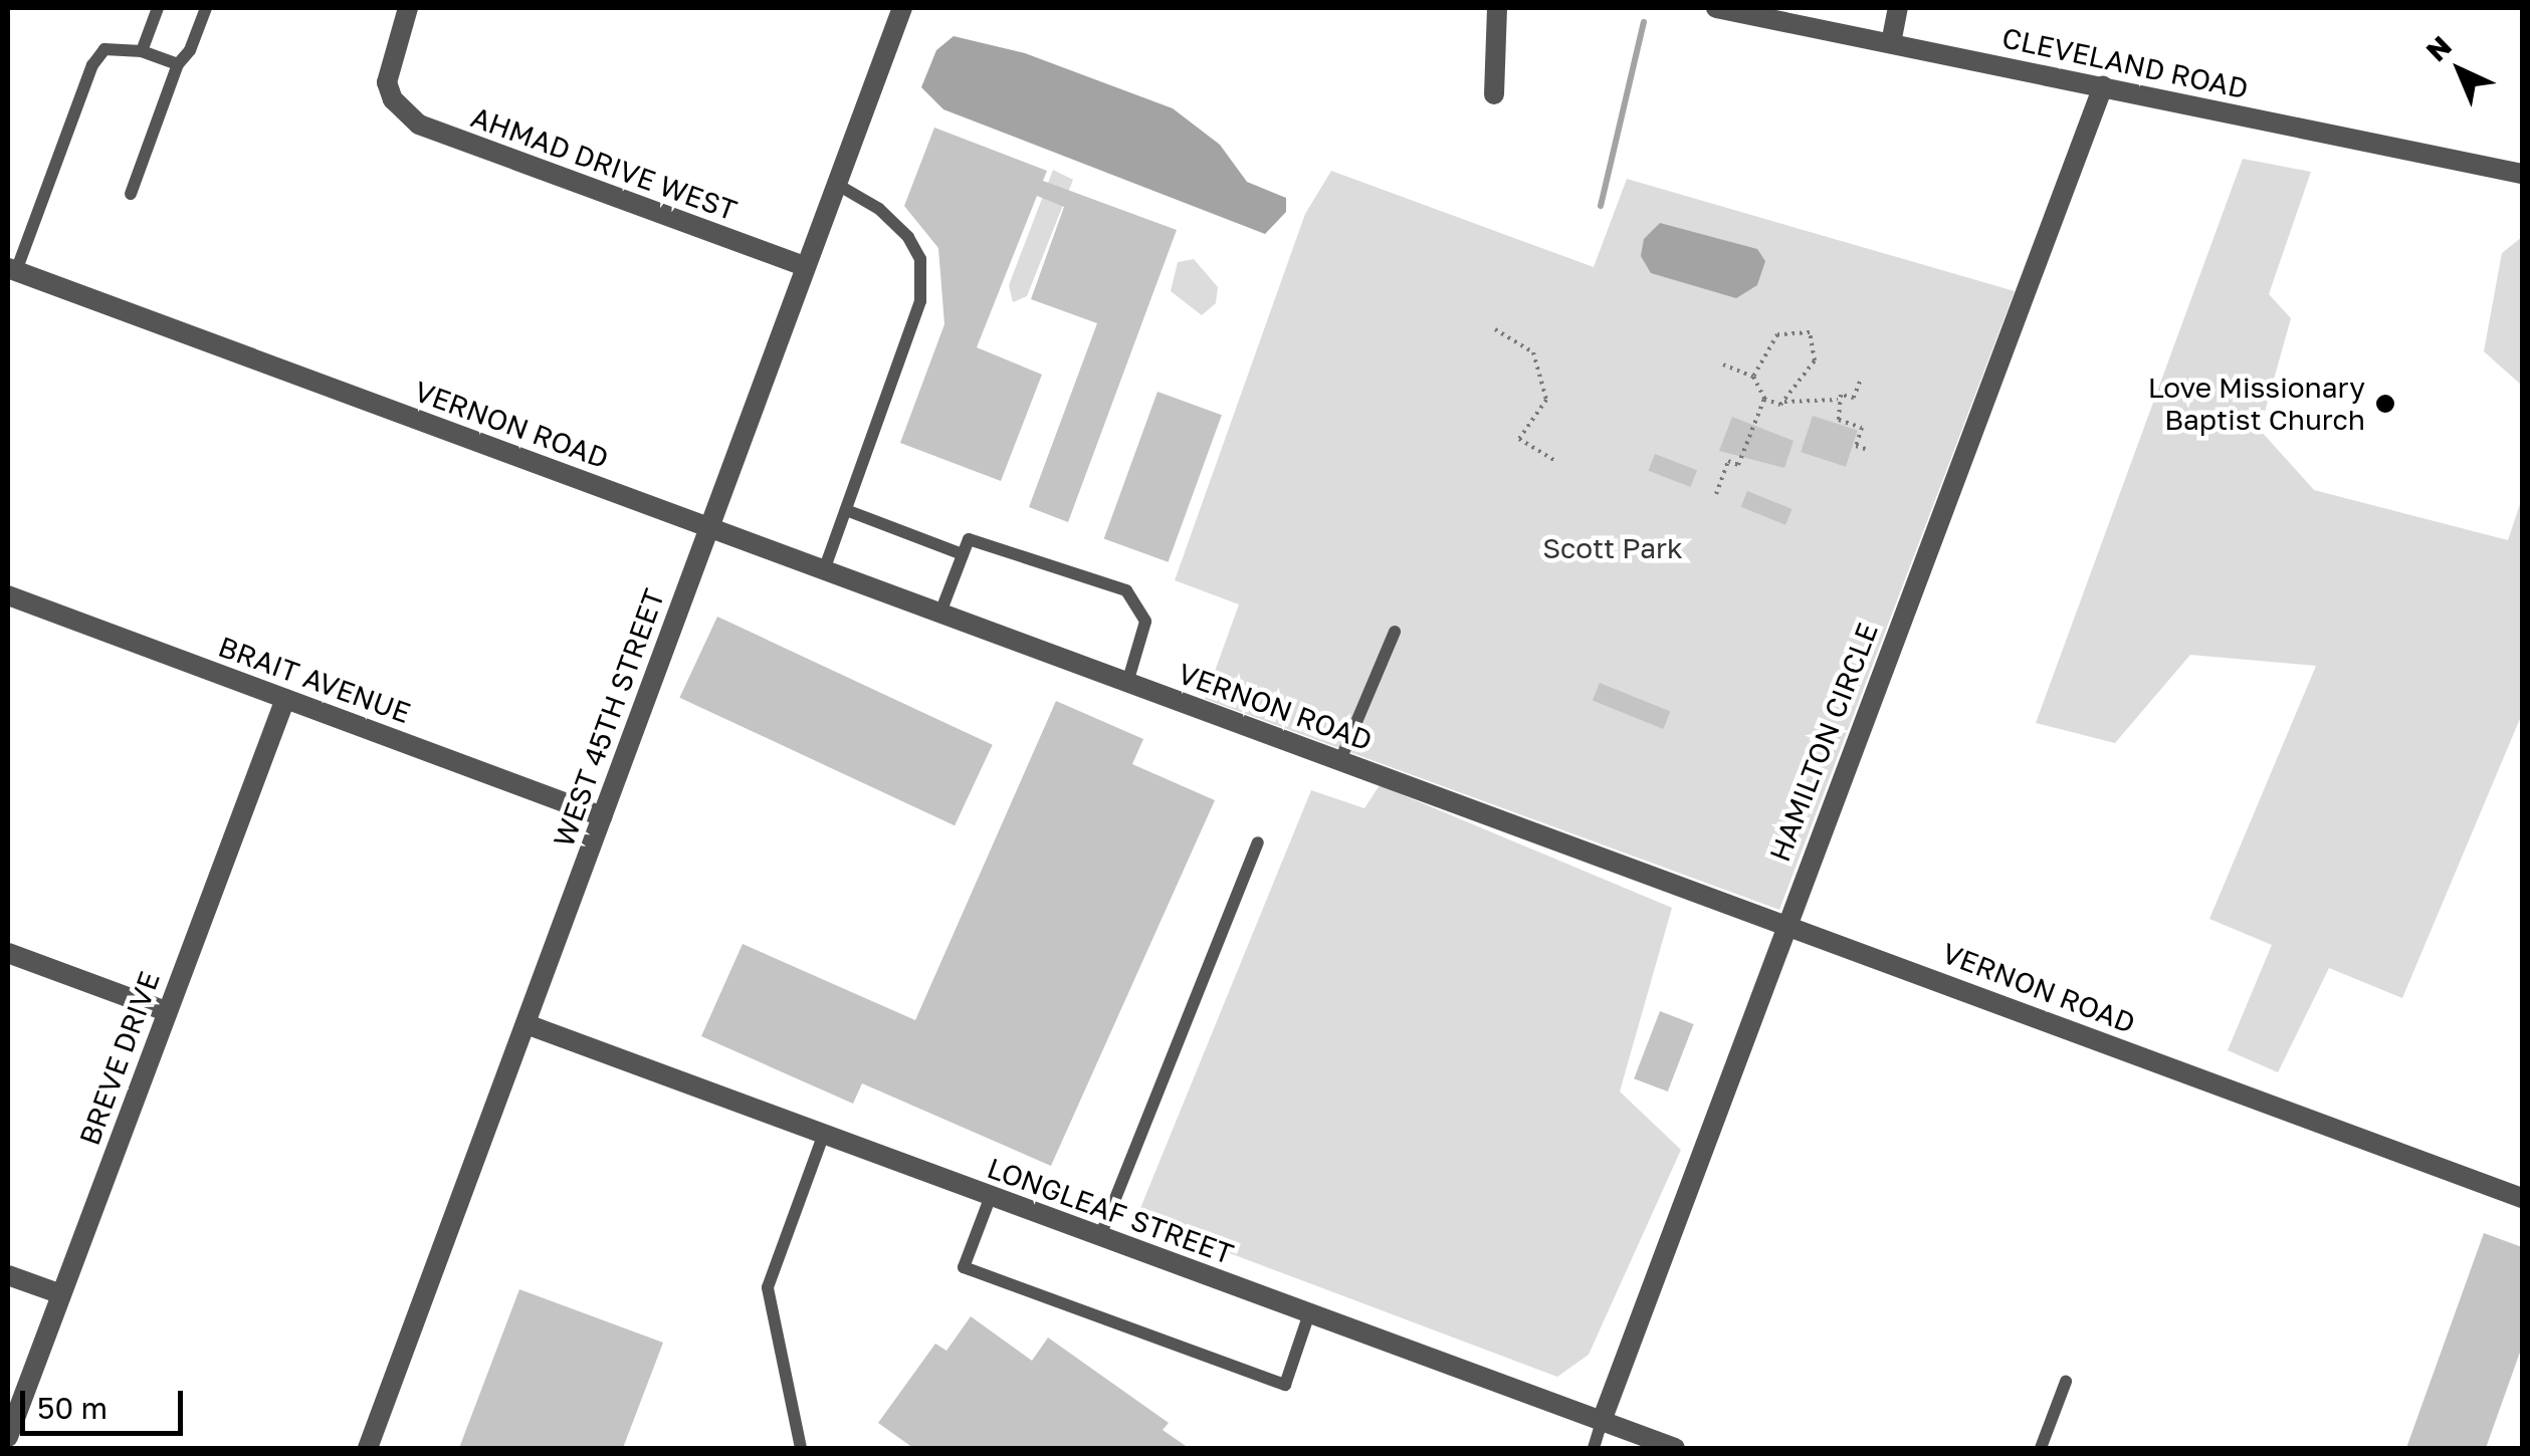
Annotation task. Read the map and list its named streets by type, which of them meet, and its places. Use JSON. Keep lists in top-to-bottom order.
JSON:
{
  "streets": {
    "street": [
      "CLEVELAND ROAD",
      "AHMAD DRIVE WEST",
      "VERNON ROAD",
      "BRAIT AVENUE",
      "WEST 45TH STREET",
      "HAMILTON CIRCLE",
      "BREVE DRIVE",
      "LONGLEAF STREET"
    ]
  },
  "crossings": [
    ["CLEVELAND ROAD", "HAMILTON CIRCLE"],
    ["AHMAD DRIVE WEST", "WEST 45TH STREET"],
    ["VERNON ROAD", "WEST 45TH STREET"],
    ["VERNON ROAD", "HAMILTON CIRCLE"],
    ["BRAIT AVENUE", "WEST 45TH STREET"],
    ["BRAIT AVENUE", "BREVE DRIVE"],
    ["WEST 45TH STREET", "LONGLEAF STREET"],
    ["HAMILTON CIRCLE", "LONGLEAF STREET"]
  ],
  "parks": ["Scott Park"],
  "places": ["Love Missionary Baptist Church"],
  "scale_bar": "50 m",
  "north": "top left"
}
